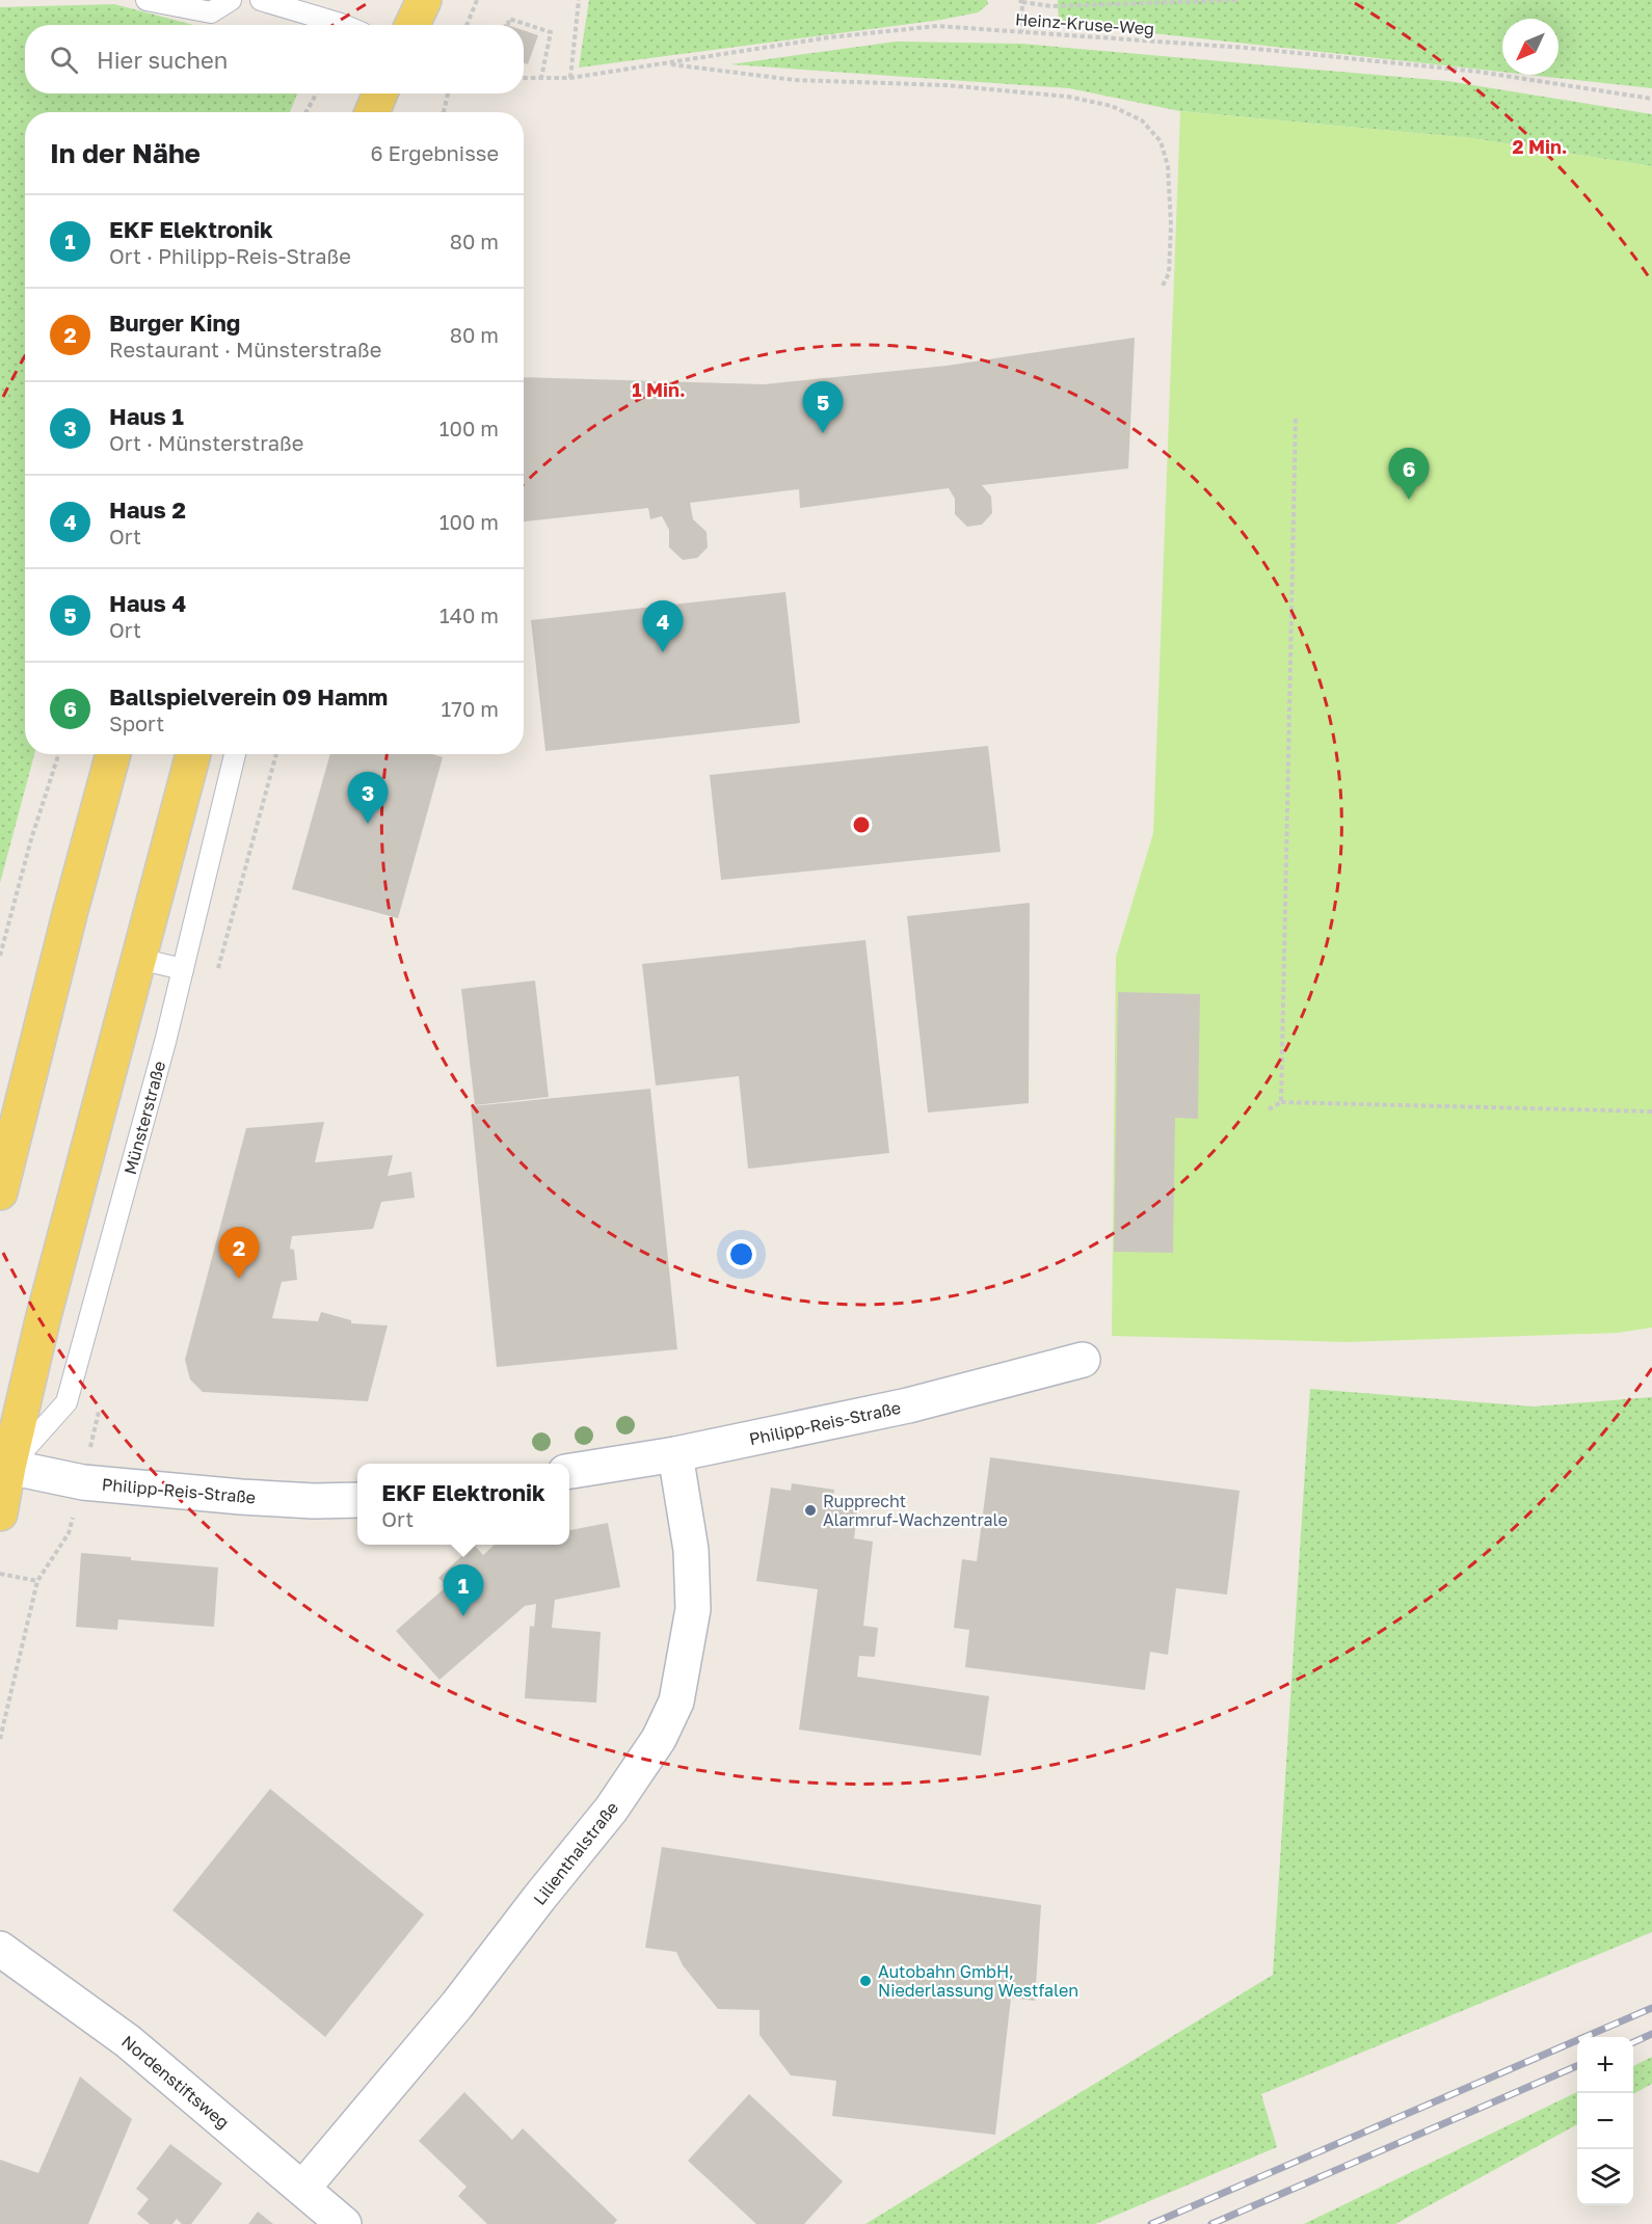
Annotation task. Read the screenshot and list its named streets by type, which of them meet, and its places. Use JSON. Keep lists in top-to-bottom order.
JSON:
{
  "streets": {
    "street": ["Philipp-Reis-Straße", "Lilienthalstraße", "Nordenstiftsweg"],
    "lane": ["Münsterstraße"],
    "path": ["Heinz-Kruse-Weg"]
  },
  "crossings": [
    ["Münsterstraße", "Philipp-Reis-Straße"],
    ["Philipp-Reis-Straße", "Lilienthalstraße"],
    ["Lilienthalstraße", "Nordenstiftsweg"]
  ],
  "places": ["Rupprecht Alarmruf-Wachzentrale", "Autobahn GmbH, Niederlassung Westfalen"],
  "north": "bottom left",
  "page": {
    "search": "Hier suchen",
    "heading": ["In der Nähe", "6 Ergebnisse"],
    "list": [
      {
        "mark": "1",
        "name": "EKF Elektronik",
        "note": "Ort · Philipp-Reis-Straße",
        "value": "80 m"
      },
      {
        "mark": "2",
        "name": "Burger King",
        "note": "Restaurant · Münsterstraße",
        "value": "80 m"
      },
      {
        "mark": "3",
        "name": "Haus 1",
        "note": "Ort · Münsterstraße",
        "value": "100 m"
      },
      {
        "mark": "4",
        "name": "Haus 2",
        "note": "Ort",
        "value": "100 m"
      },
      {
        "mark": "5",
        "name": "Haus 4",
        "note": "Ort",
        "value": "140 m"
      },
      {
        "mark": "6",
        "name": "Ballspielverein 09 Hamm",
        "note": "Sport",
        "value": "170 m"
      }
    ],
    "pins": [
      "5",
      "6",
      "4",
      "3",
      "2",
      "1"
    ],
    "popup": ["EKF Elektronik", "Ort"],
    "map_buttons": ["+", "−"]
  },
  "rings": ["2 Min.", "1 Min."]
}
